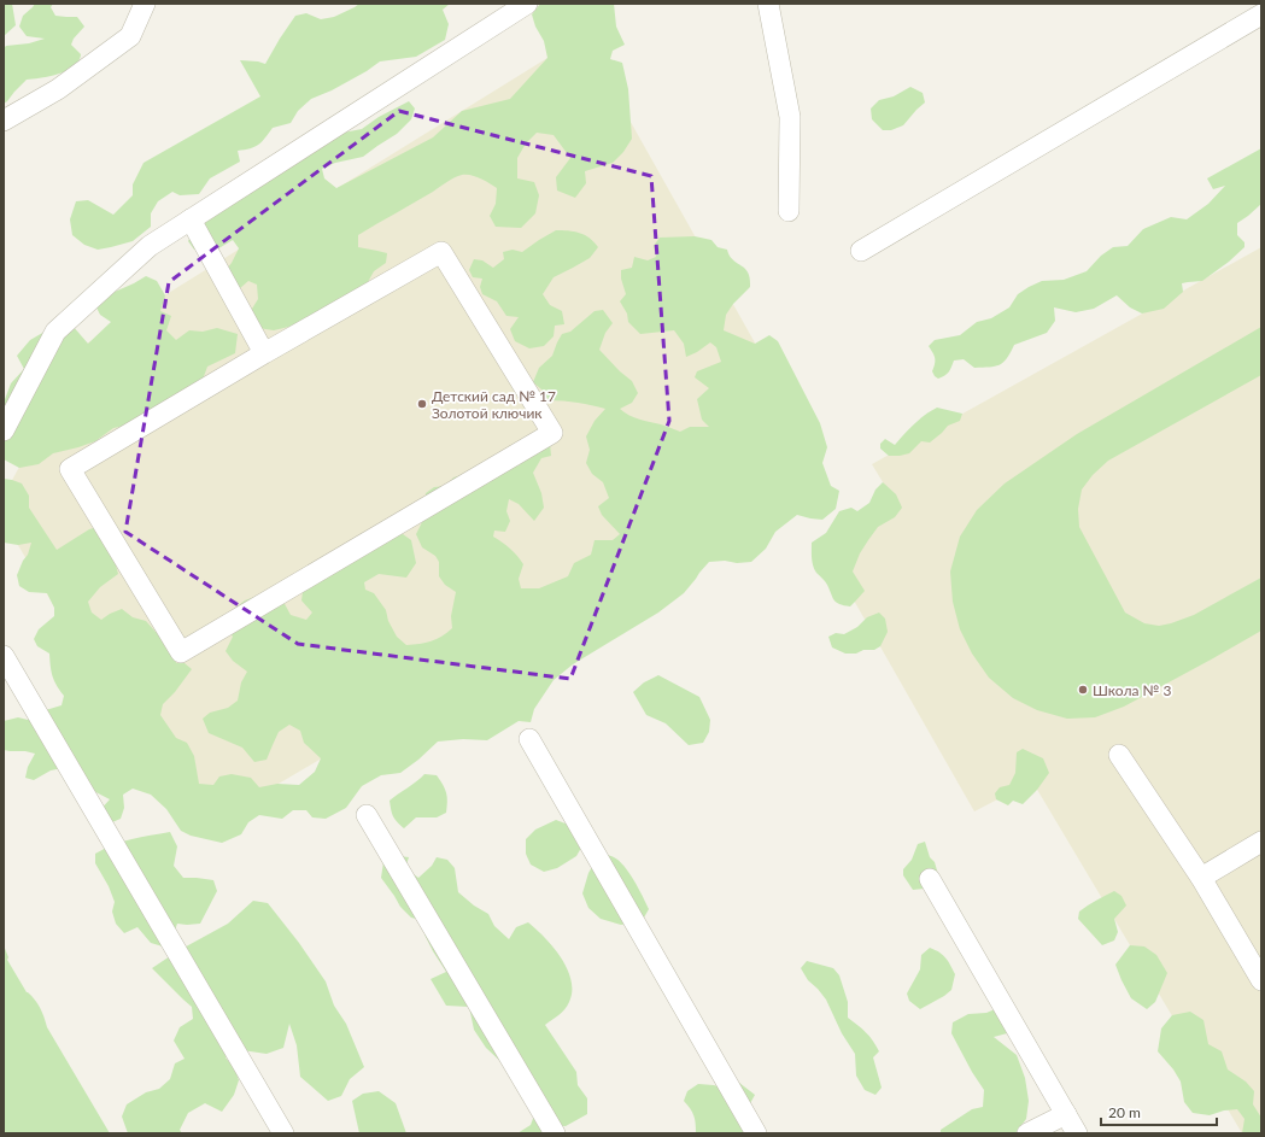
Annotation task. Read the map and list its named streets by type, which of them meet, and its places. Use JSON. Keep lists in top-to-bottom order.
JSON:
{
  "places": ["Детский сад № 17 Золотой ключик", "Школа № 3"],
  "scale_bar": "20 m"
}
